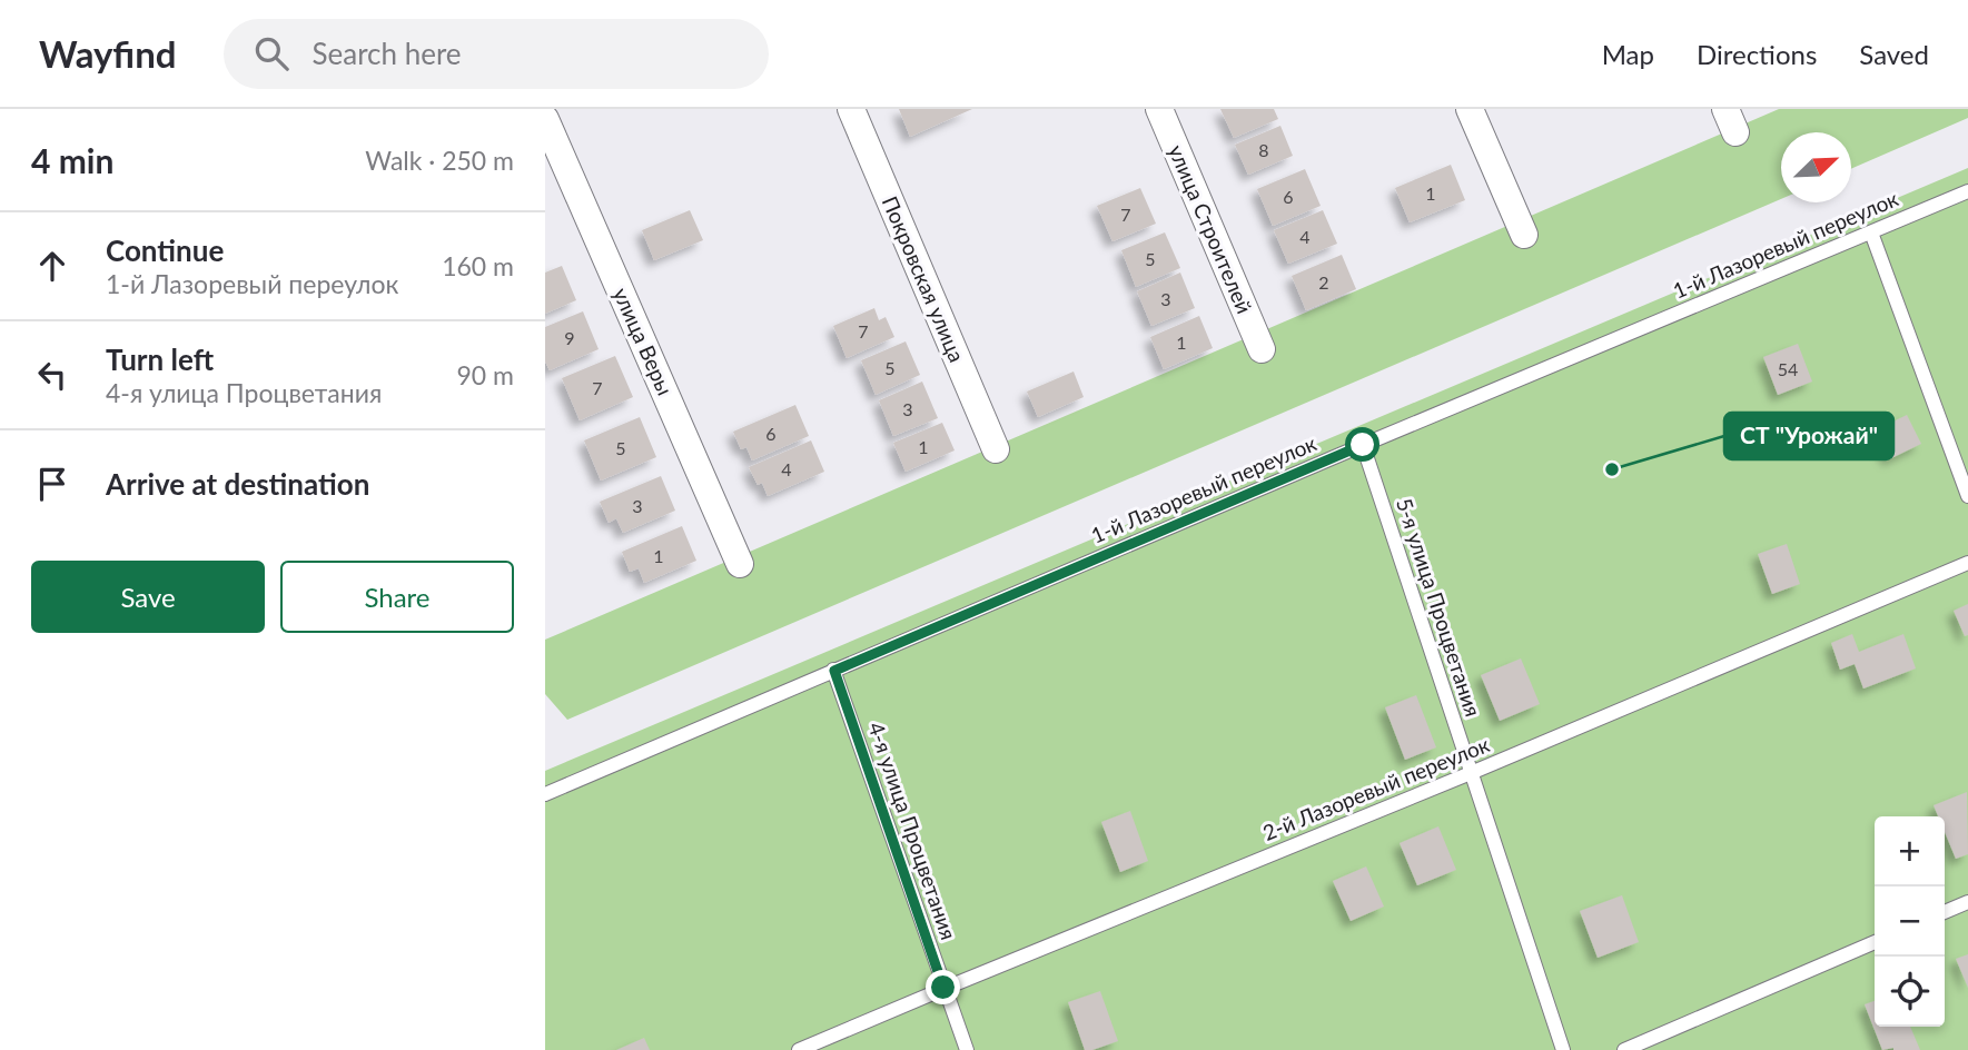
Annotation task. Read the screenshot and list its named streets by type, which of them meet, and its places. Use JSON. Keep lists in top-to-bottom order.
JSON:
{
  "streets": {
    "street": ["улица Строителей", "Покровская улица", "улица Веры"],
    "lane": [
      "1-й Лазоревый переулок",
      "5-я улица Процветания",
      "2-й Лазоревый переулок",
      "4-я улица Процветания"
    ]
  },
  "crossings": [
    ["1-й Лазоревый переулок", "5-я улица Процветания"],
    ["1-й Лазоревый переулок", "4-я улица Процветания"],
    ["5-я улица Процветания", "2-й Лазоревый переулок"],
    ["2-й Лазоревый переулок", "4-я улица Процветания"]
  ],
  "places": ["СТ \"Урожай\""],
  "house_numbers": [
    "8",
    "1",
    "6",
    "7",
    "4",
    "5",
    "2",
    "3",
    "7",
    "9",
    "1",
    "5",
    "54",
    "7",
    "3",
    "6",
    "1",
    "5",
    "4",
    "3",
    "1"
  ],
  "north": "top right",
  "page": {
    "header": "Wayfind",
    "search": "Search here",
    "nav": ["Map", "Directions", "Saved"],
    "heading": ["4 min", "Walk · 250 m"],
    "list": [
      ["Continue", "1-й Лазоревый переулок", "160 m"],
      ["Turn left", "4-я улица Процветания", "90 m"],
      "Arrive at destination"
    ],
    "buttons": ["Save", "Share"],
    "map_buttons": ["+", "−"]
  }
}
